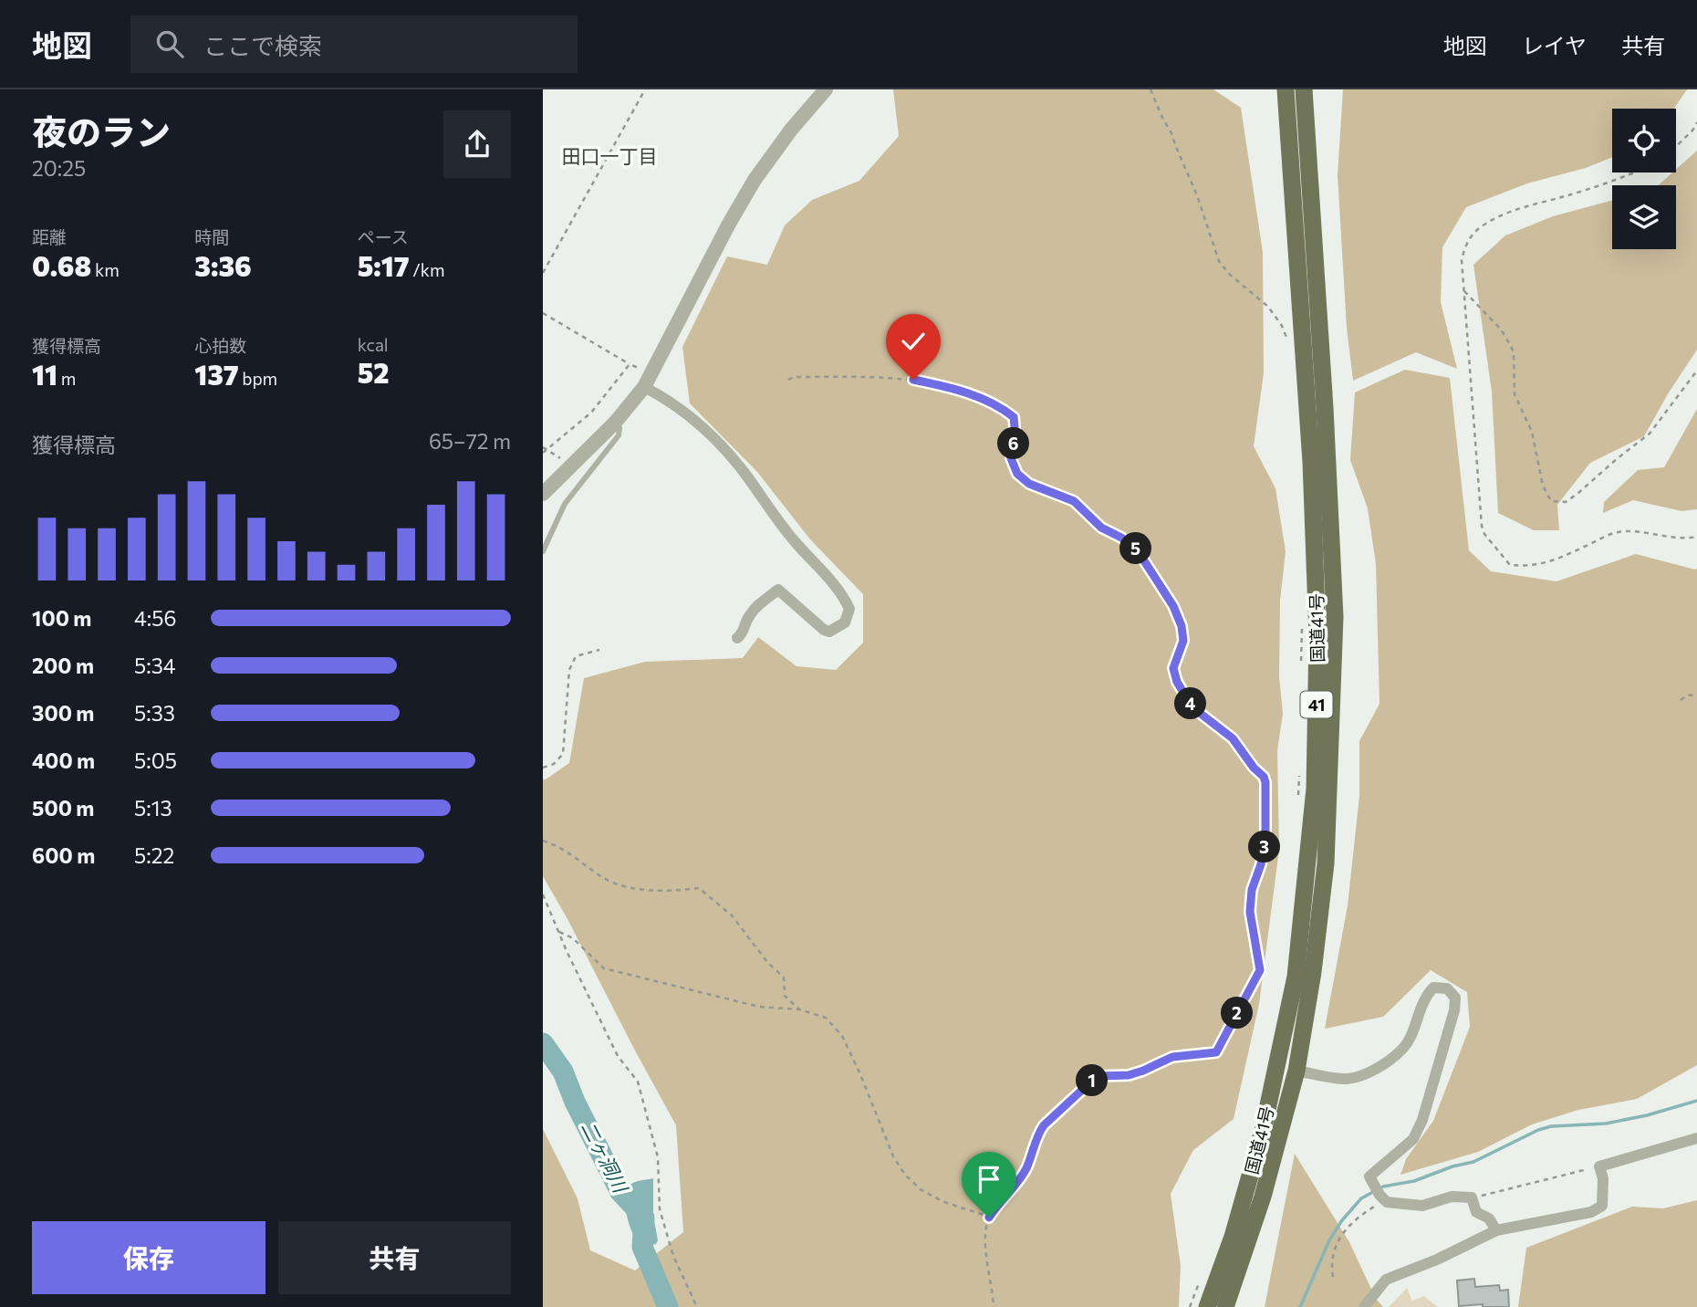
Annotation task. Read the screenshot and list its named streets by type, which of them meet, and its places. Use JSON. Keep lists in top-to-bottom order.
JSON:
{
  "streets": {
    "highway": ["国道41号", "41"]
  },
  "districts": ["田口一丁目"],
  "water": ["二ヶ洞川"],
  "page": {
    "header": "地図",
    "search": "ここで検索",
    "nav": ["地図", "レイヤ", "共有"],
    "heading": ["夜のラン", "20:25"],
    "stats": [
      ["距離", "0.68 km"],
      ["時間", "3:36"],
      ["ペース", "5:17 /km"],
      ["獲得標高", "11 m"],
      ["心拍数", "137 bpm"],
      ["kcal", "52"]
    ],
    "chart": ["獲得標高", "65–72 m"],
    "pins": [
      "6",
      "5",
      "4",
      "3",
      "2",
      "1"
    ],
    "list": [
      {
        "name": "100 m",
        "note": "4:56"
      },
      {
        "name": "200 m",
        "note": "5:34"
      },
      {
        "name": "300 m",
        "note": "5:33"
      },
      {
        "name": "400 m",
        "note": "5:05"
      },
      {
        "name": "500 m",
        "note": "5:13"
      },
      {
        "name": "600 m",
        "note": "5:22"
      }
    ],
    "buttons": ["保存", "共有"]
  }
}
